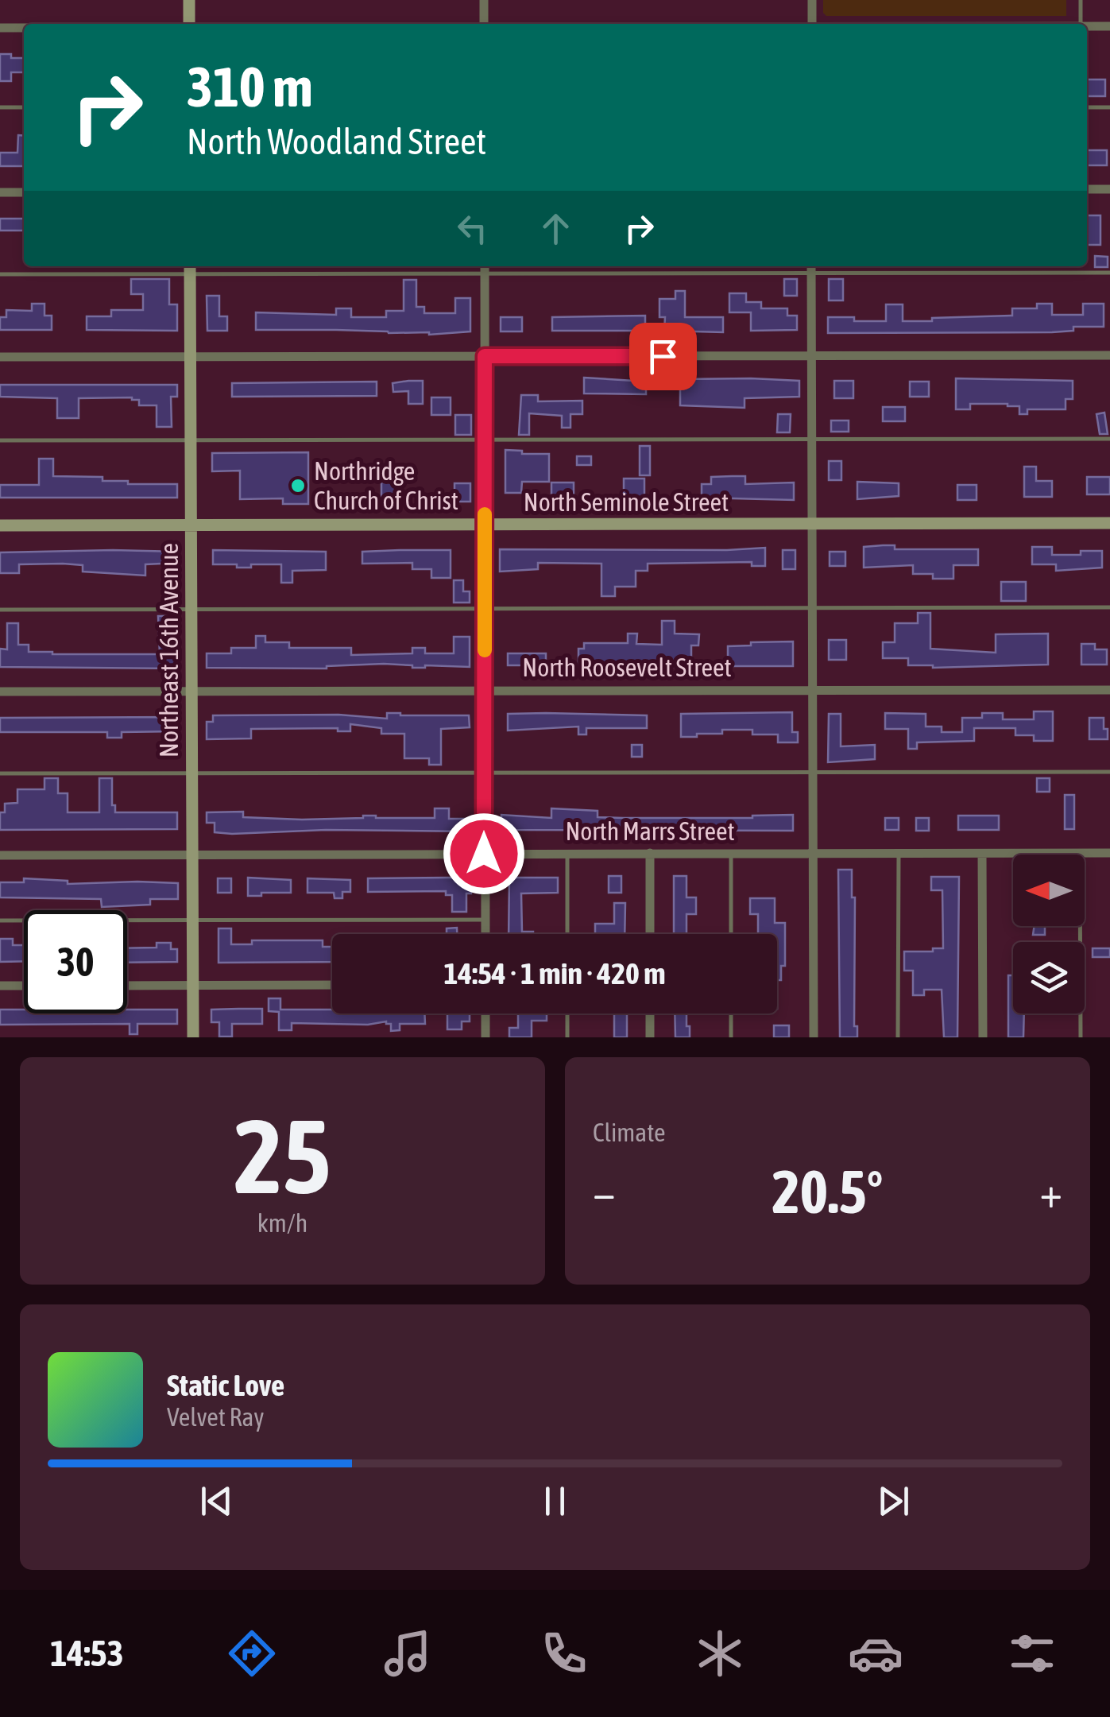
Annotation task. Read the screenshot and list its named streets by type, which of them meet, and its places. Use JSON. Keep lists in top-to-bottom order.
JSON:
{
  "streets": {
    "street": [
      "North Seminole Street",
      "Northeast 16th Avenue",
      "North Roosevelt Street",
      "North Marrs Street"
    ]
  },
  "crossings": [
    ["North Seminole Street", "Northeast 16th Avenue"],
    ["Northeast 16th Avenue", "North Roosevelt Street"],
    ["Northeast 16th Avenue", "North Marrs Street"]
  ],
  "places": ["Northridge Church of Christ"],
  "north": "left",
  "page": {
    "turn": ["310 m", "North Woodland Street"],
    "limit": "30",
    "trip": "14:54 · 1 min · 420 m",
    "tile": [
      ["25", "km/h"],
      "Climate"
    ],
    "heat": ["−", "20.5°", "+"],
    "song": ["Static Love", "Velvet Ray"],
    "tabs": "14:53"
  }
}
